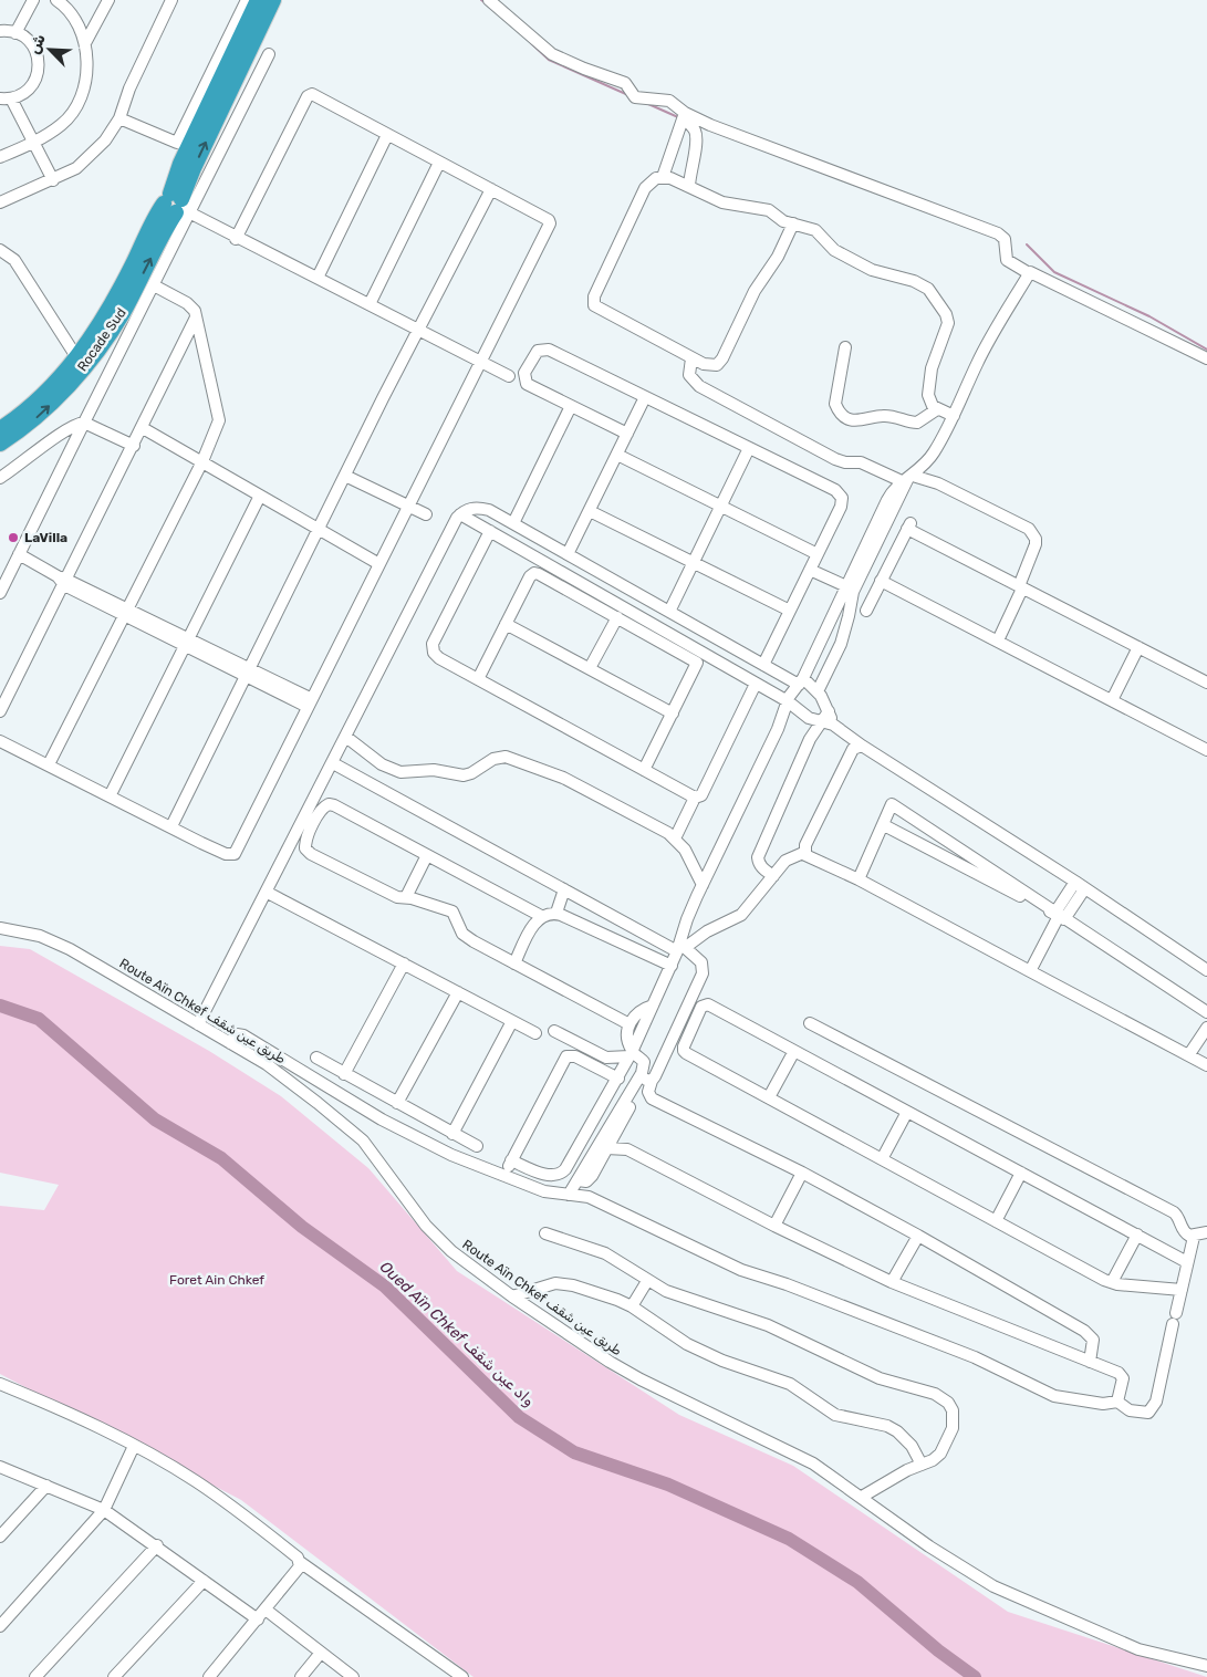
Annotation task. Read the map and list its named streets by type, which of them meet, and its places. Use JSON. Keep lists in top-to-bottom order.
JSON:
{
  "streets": {
    "highway": ["Rocade Sud"],
    "street": ["Route Aïn Chkef طريق عين شقف"]
  },
  "water": ["Oued Aïn Chkef واد عين شقف"],
  "parks": ["Foret Ain Chkef"],
  "places": ["LaVilla"],
  "north": "top left"
}
